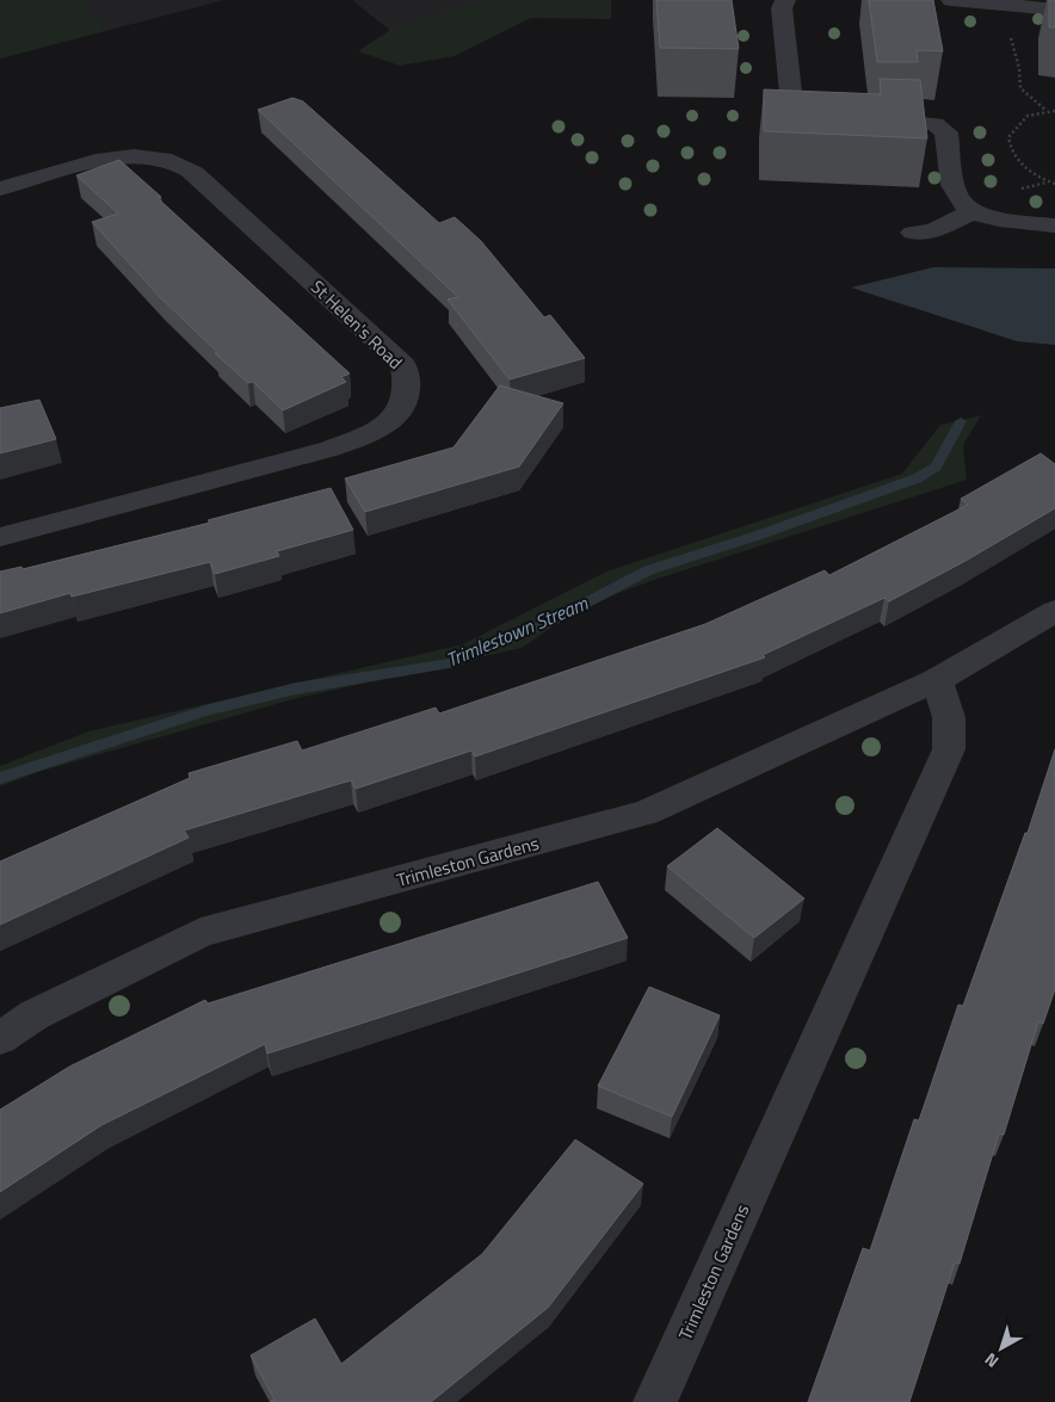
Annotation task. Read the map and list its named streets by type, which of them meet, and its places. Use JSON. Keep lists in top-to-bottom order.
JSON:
{
  "streets": {
    "street": ["St Helen's Road", "Trimleston Gardens"]
  },
  "water": ["Trimlestown Stream"],
  "north": "bottom left"
}
